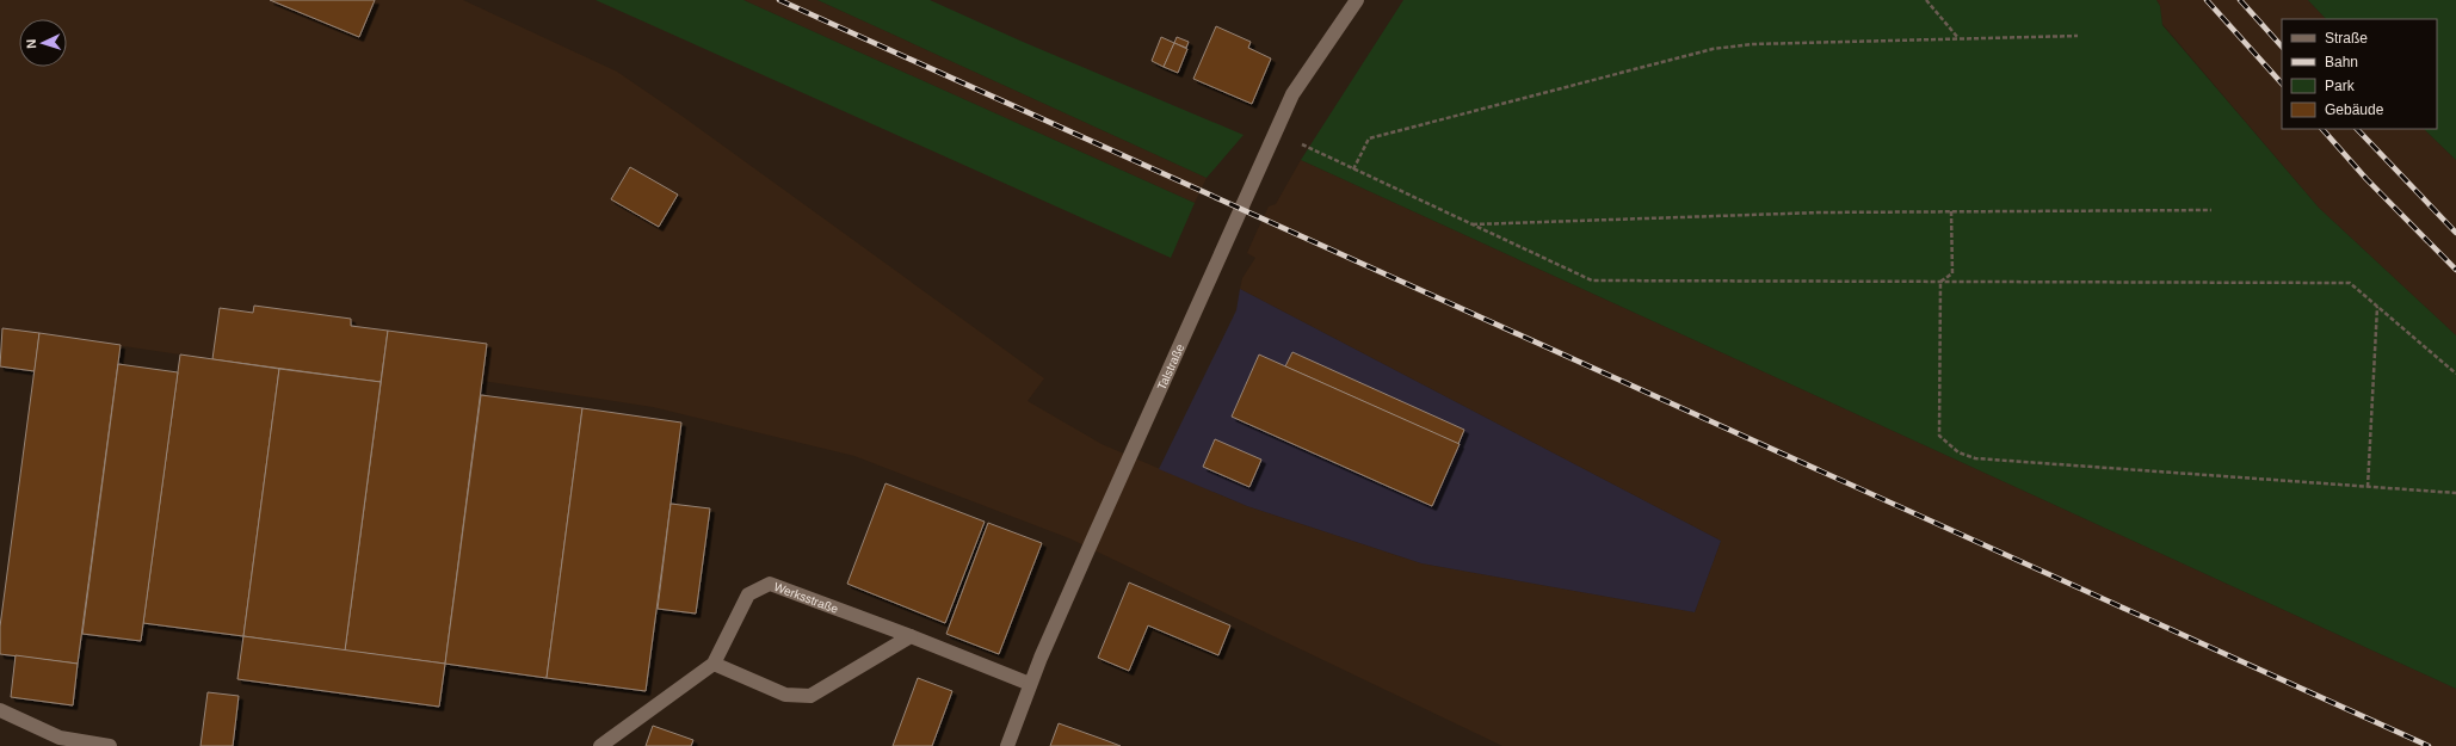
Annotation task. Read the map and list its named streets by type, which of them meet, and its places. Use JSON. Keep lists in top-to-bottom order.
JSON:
{
  "streets": {
    "street": ["Talstraße", "Werksstraße"]
  },
  "crossings": [
    ["Talstraße", "Werksstraße"]
  ],
  "legend": [
    "Straße",
    "Bahn",
    "Park",
    "Gebäude"
  ],
  "north": "left"
}
